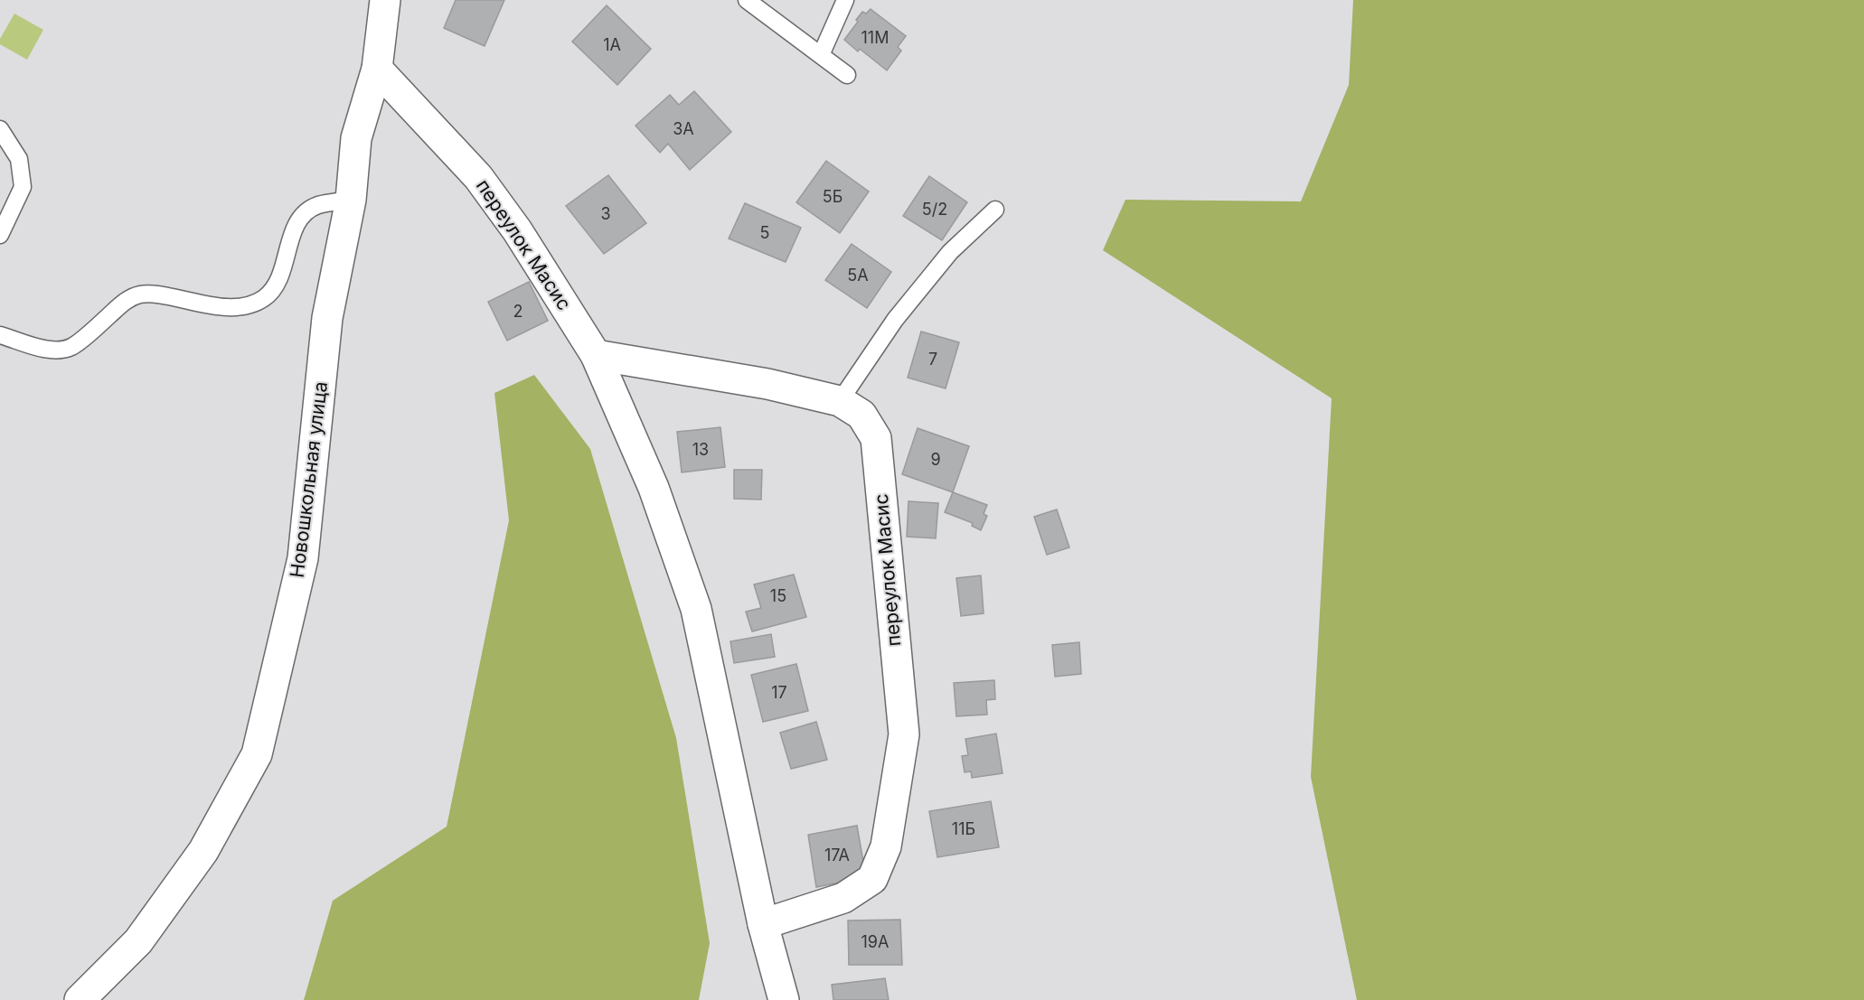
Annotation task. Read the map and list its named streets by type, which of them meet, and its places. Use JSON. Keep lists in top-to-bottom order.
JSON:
{
  "streets": {
    "street": ["переулок Масис", "Новошкольная улица"]
  },
  "crossings": [
    ["переулок Масис", "Новошкольная улица"]
  ],
  "house_numbers": [
    "11М",
    "1А",
    "3А",
    "5Б",
    "5/2",
    "3",
    "5",
    "5А",
    "2",
    "7",
    "13",
    "9",
    "15",
    "17",
    "11Б",
    "17А",
    "19А"
  ]
}
